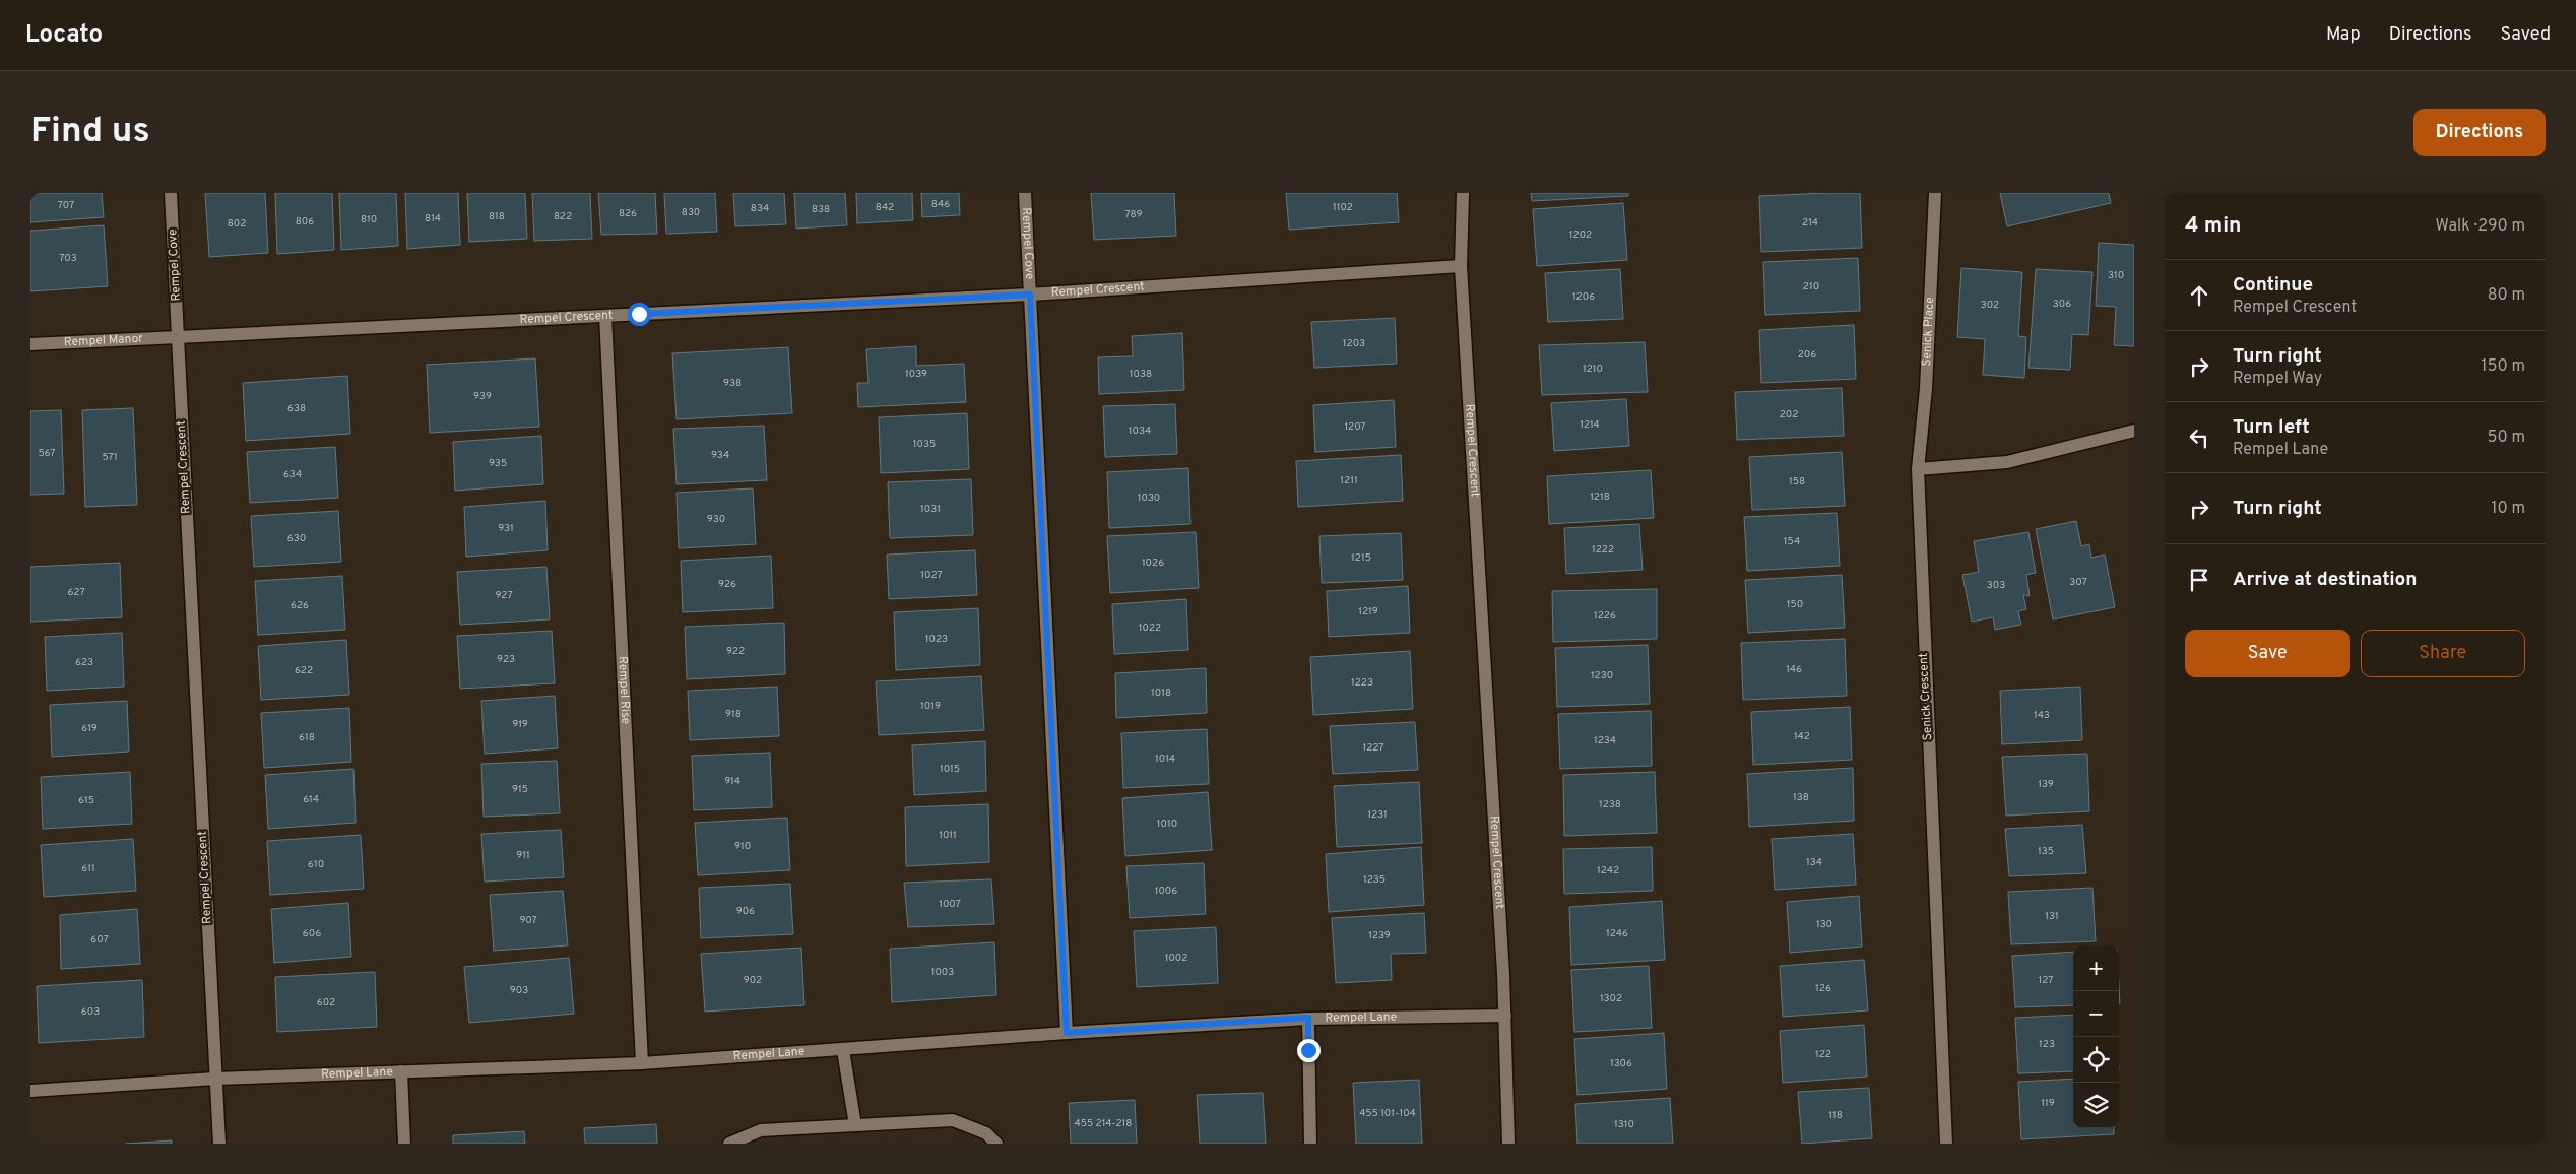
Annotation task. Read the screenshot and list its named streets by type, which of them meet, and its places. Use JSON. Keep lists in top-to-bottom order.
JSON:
{
  "streets": {
    "street": [
      "Rempel Cove",
      "Rempel Crescent",
      "Senick Place",
      "Rempel Manor",
      "Rempel Rise",
      "Senick Crescent",
      "Rempel Lane"
    ]
  },
  "crossings": [
    ["Rempel Cove", "Rempel Crescent"],
    ["Rempel Cove", "Rempel Manor"],
    ["Rempel Cove", "Rempel Lane"],
    ["Rempel Crescent", "Rempel Manor"],
    ["Rempel Crescent", "Rempel Rise"],
    ["Rempel Crescent", "Rempel Lane"],
    ["Senick Place", "Senick Crescent"],
    ["Rempel Rise", "Rempel Lane"]
  ],
  "house_numbers": [
    "846",
    "707",
    "842",
    "1102",
    "834",
    "838",
    "830",
    "826",
    "789",
    "818",
    "822",
    "814",
    "810",
    "806",
    "214",
    "802",
    "1202",
    "703",
    "310",
    "210",
    "1206",
    "306",
    "302",
    "1203",
    "206",
    "1210",
    "1039",
    "1038",
    "938",
    "939",
    "638",
    "202",
    "1214",
    "1207",
    "1034",
    "1035",
    "567",
    "934",
    "571",
    "935",
    "634",
    "1211",
    "158",
    "1218",
    "1030",
    "1031",
    "930",
    "931",
    "630",
    "154",
    "1222",
    "1215",
    "1026",
    "1027",
    "307",
    "926",
    "303",
    "627",
    "927",
    "150",
    "626",
    "1219",
    "1226",
    "1022",
    "1023",
    "922",
    "923",
    "623",
    "146",
    "622",
    "1230",
    "1223",
    "1018",
    "1019",
    "918",
    "143",
    "919",
    "619",
    "142",
    "618",
    "1234",
    "1227",
    "1014",
    "1015",
    "914",
    "139",
    "915",
    "138",
    "614",
    "615",
    "1238",
    "1231",
    "1010",
    "1011",
    "910",
    "135",
    "911",
    "134",
    "610",
    "611",
    "1242",
    "1235",
    "1006",
    "1007",
    "906",
    "131",
    "907",
    "130",
    "606",
    "1246",
    "1239",
    "607",
    "1002",
    "1003",
    "902",
    "127",
    "126",
    "903",
    "1302",
    "602",
    "603",
    "123",
    "122",
    "1306",
    "119",
    "455 101-104",
    "118",
    "455 214-218",
    "1310"
  ],
  "page": {
    "header": "Locato",
    "nav": ["Map", "Directions", "Saved"],
    "buttons": [
      "Directions",
      ["Save", "Share"]
    ],
    "title": "Find us",
    "heading": ["4 min", "Walk · 290 m"],
    "list": [
      ["Continue", "Rempel Crescent", "80 m"],
      ["Turn right", "Rempel Way", "150 m"],
      ["Turn left", "Rempel Lane", "50 m"],
      ["Turn right", "10 m"],
      "Arrive at destination"
    ],
    "map_buttons": ["+", "−"]
  }
}
